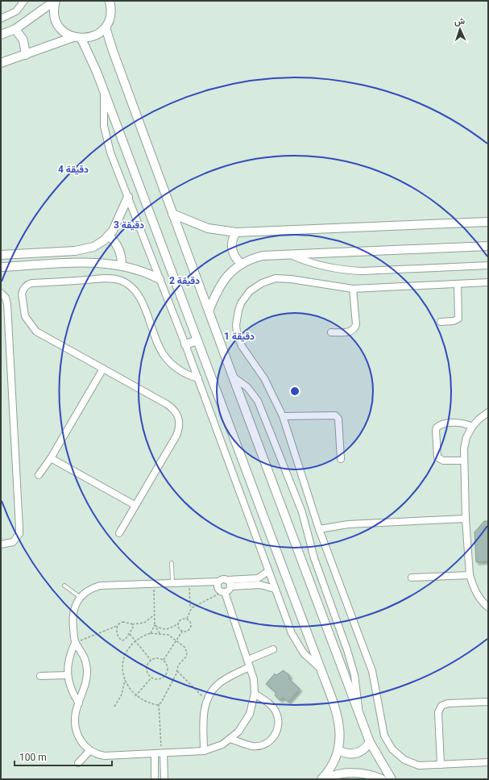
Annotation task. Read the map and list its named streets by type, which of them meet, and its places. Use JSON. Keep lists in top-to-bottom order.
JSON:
{
  "scale_bar": "100 m",
  "north": "top",
  "rings": [
    "4 دقيقة",
    "3 دقيقة",
    "2 دقيقة",
    "1 دقيقة"
  ]
}
